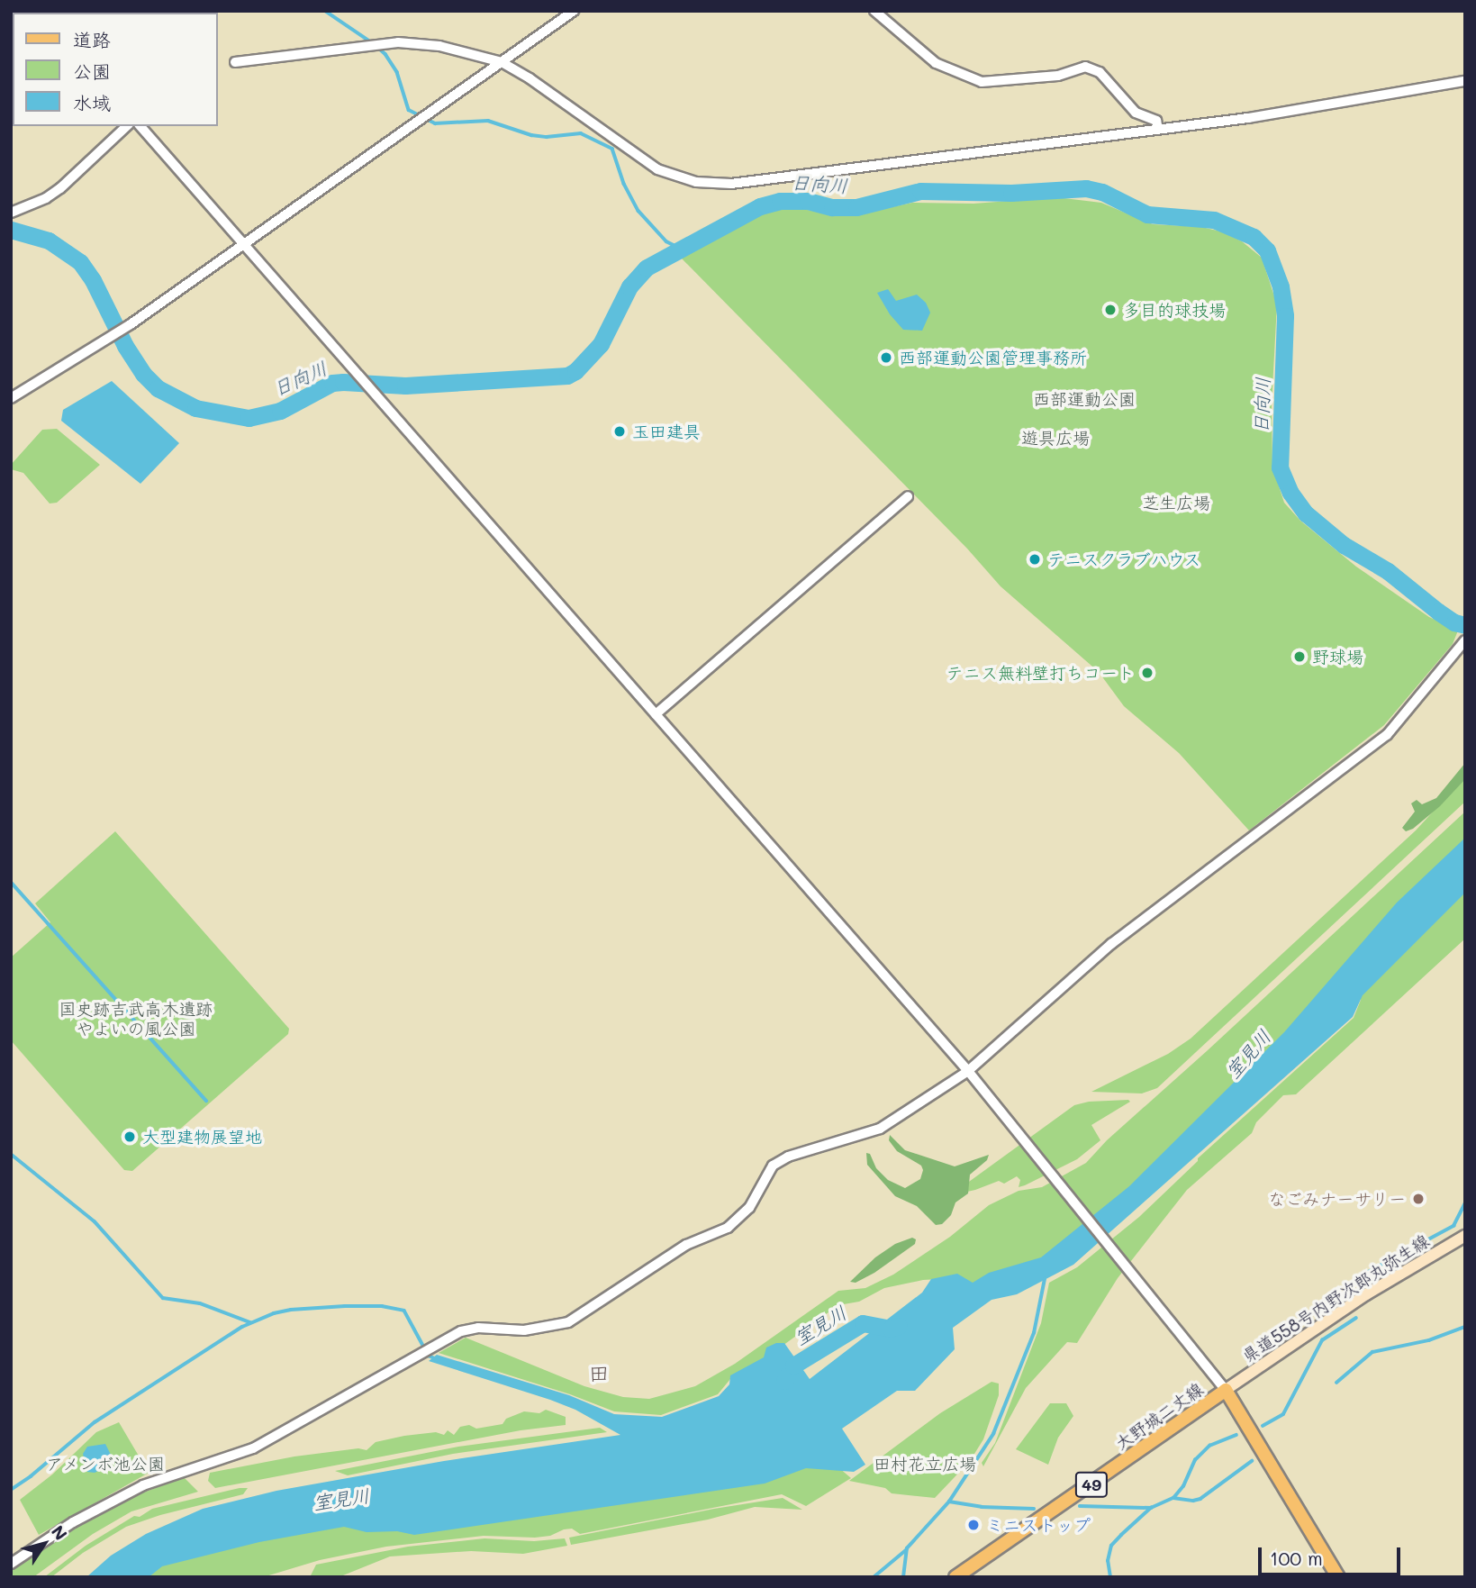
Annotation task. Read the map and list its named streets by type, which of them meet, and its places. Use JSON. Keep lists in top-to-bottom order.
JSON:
{
  "streets": {
    "main road": ["県道558号内野次郎丸弥生線", "大野城二丈線", "49"]
  },
  "crossings": [
    ["県道558号内野次郎丸弥生線", "大野城二丈線"]
  ],
  "districts": ["田"],
  "water": ["日向川", "室見川"],
  "parks": [
    "西部運動公園",
    "遊具広場",
    "芝生広場",
    "国史跡吉武高木遺跡 やよいの風公園",
    "アメンボ池公園",
    "田村花立広場"
  ],
  "places": [
    "多目的球技場",
    "西部運動公園管理事務所",
    "玉田建具",
    "テニスクラブハウス",
    "野球場",
    "テニス無料壁打ちコート",
    "大型建物展望地",
    "なごみナーサリー",
    "ミニストップ"
  ],
  "legend": ["道路", "公園", "水域"],
  "scale_bar": "100 m",
  "north": "top right"
}
